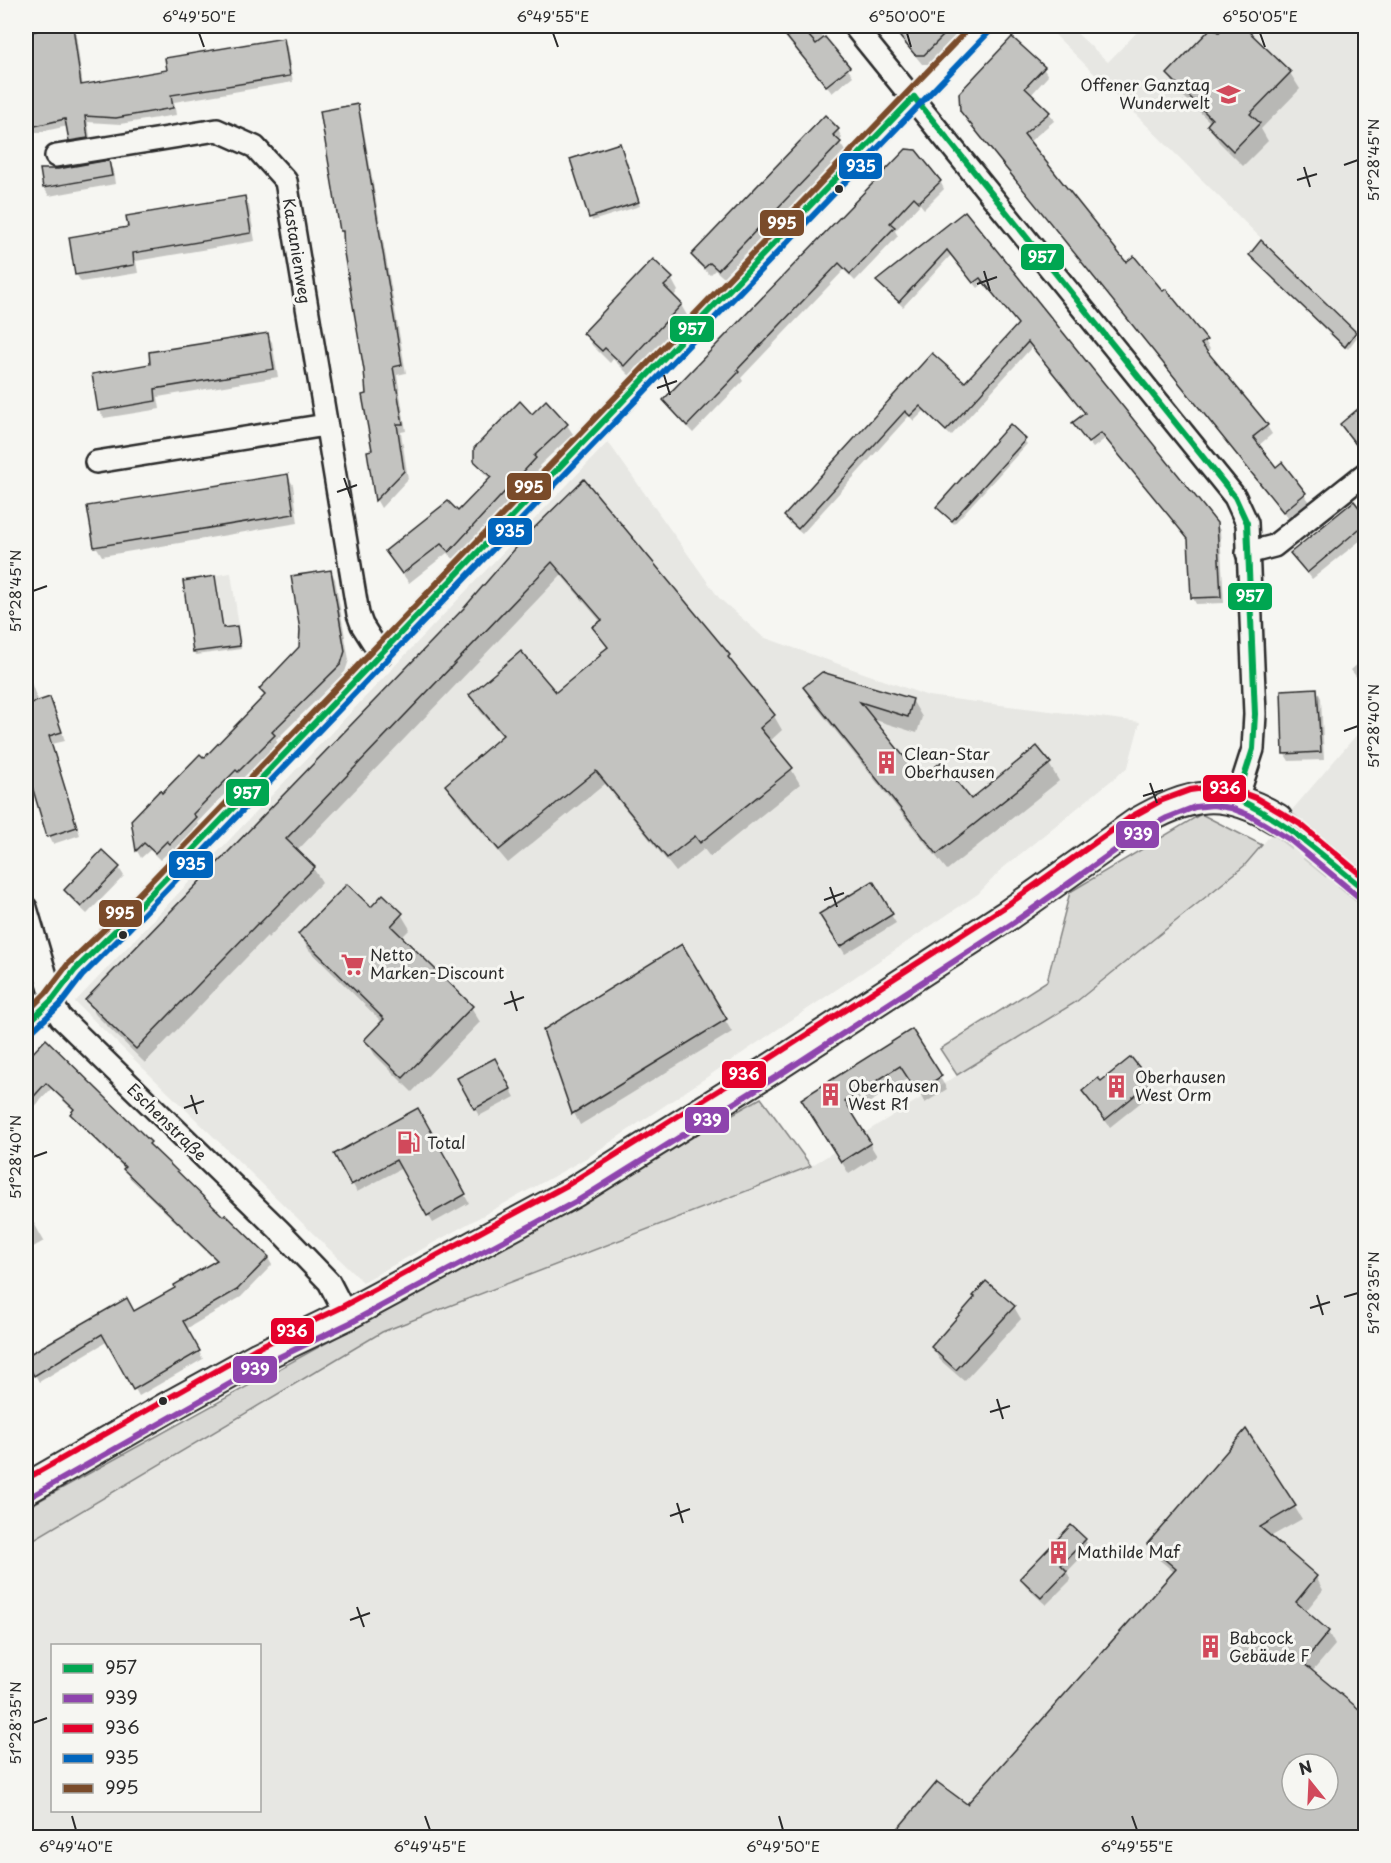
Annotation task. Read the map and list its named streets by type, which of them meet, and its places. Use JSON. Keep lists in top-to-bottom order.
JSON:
{
  "streets": {
    "street": ["Kastanienweg", "Eschenstraße"]
  },
  "places": {
    "school or university": ["Offener Ganztag Wunderwelt"],
    "building": [
      "Clean-Star Oberhausen",
      "Oberhausen West Orm",
      "Oberhausen West R1",
      "Mathilde Maf",
      "Babcock Gebäude F"
    ],
    "supermarket": ["Netto Marken-Discount"],
    "fuel station": ["Total"]
  },
  "lines": [
    "transit line 995",
    "transit line 935",
    "transit line 957",
    "transit line 936",
    "transit line 939"
  ],
  "legend": [
    "957",
    "939",
    "936",
    "935",
    "995"
  ],
  "north": "top",
  "coordinates": [
    "6°49'50\"E",
    "6°49'55\"E",
    "6°50'00\"E",
    "6°50'05\"E",
    "51°28'45\"N",
    "51°28'40\"N",
    "51°28'35\"N",
    "6°49'40\"E",
    "6°49'45\"E"
  ]
}
